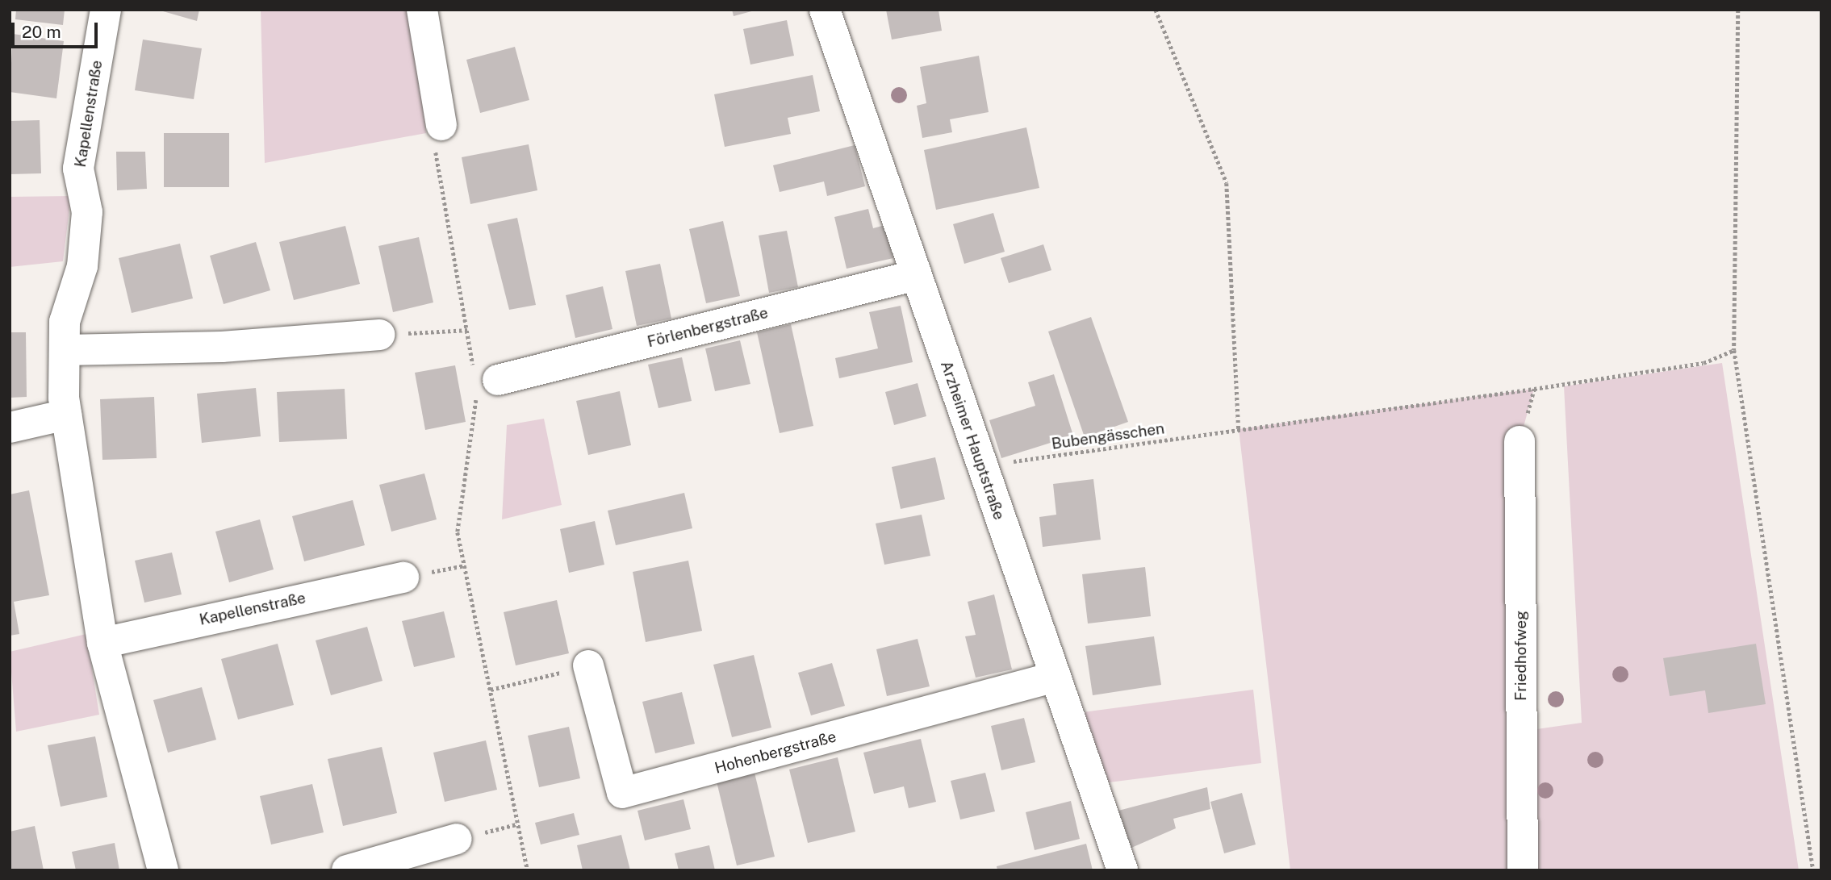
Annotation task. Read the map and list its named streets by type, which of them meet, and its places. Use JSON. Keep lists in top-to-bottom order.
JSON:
{
  "streets": {
    "street": [
      "Kapellenstraße",
      "Förlenbergstraße",
      "Arzheimer Hauptstraße",
      "Friedhofweg",
      "Hohenbergstraße"
    ],
    "path": ["Bubengässchen"]
  },
  "crossings": [
    ["Förlenbergstraße", "Arzheimer Hauptstraße"],
    ["Bubengässchen", "Arzheimer Hauptstraße"],
    ["Arzheimer Hauptstraße", "Hohenbergstraße"]
  ],
  "scale_bar": "20 m"
}
